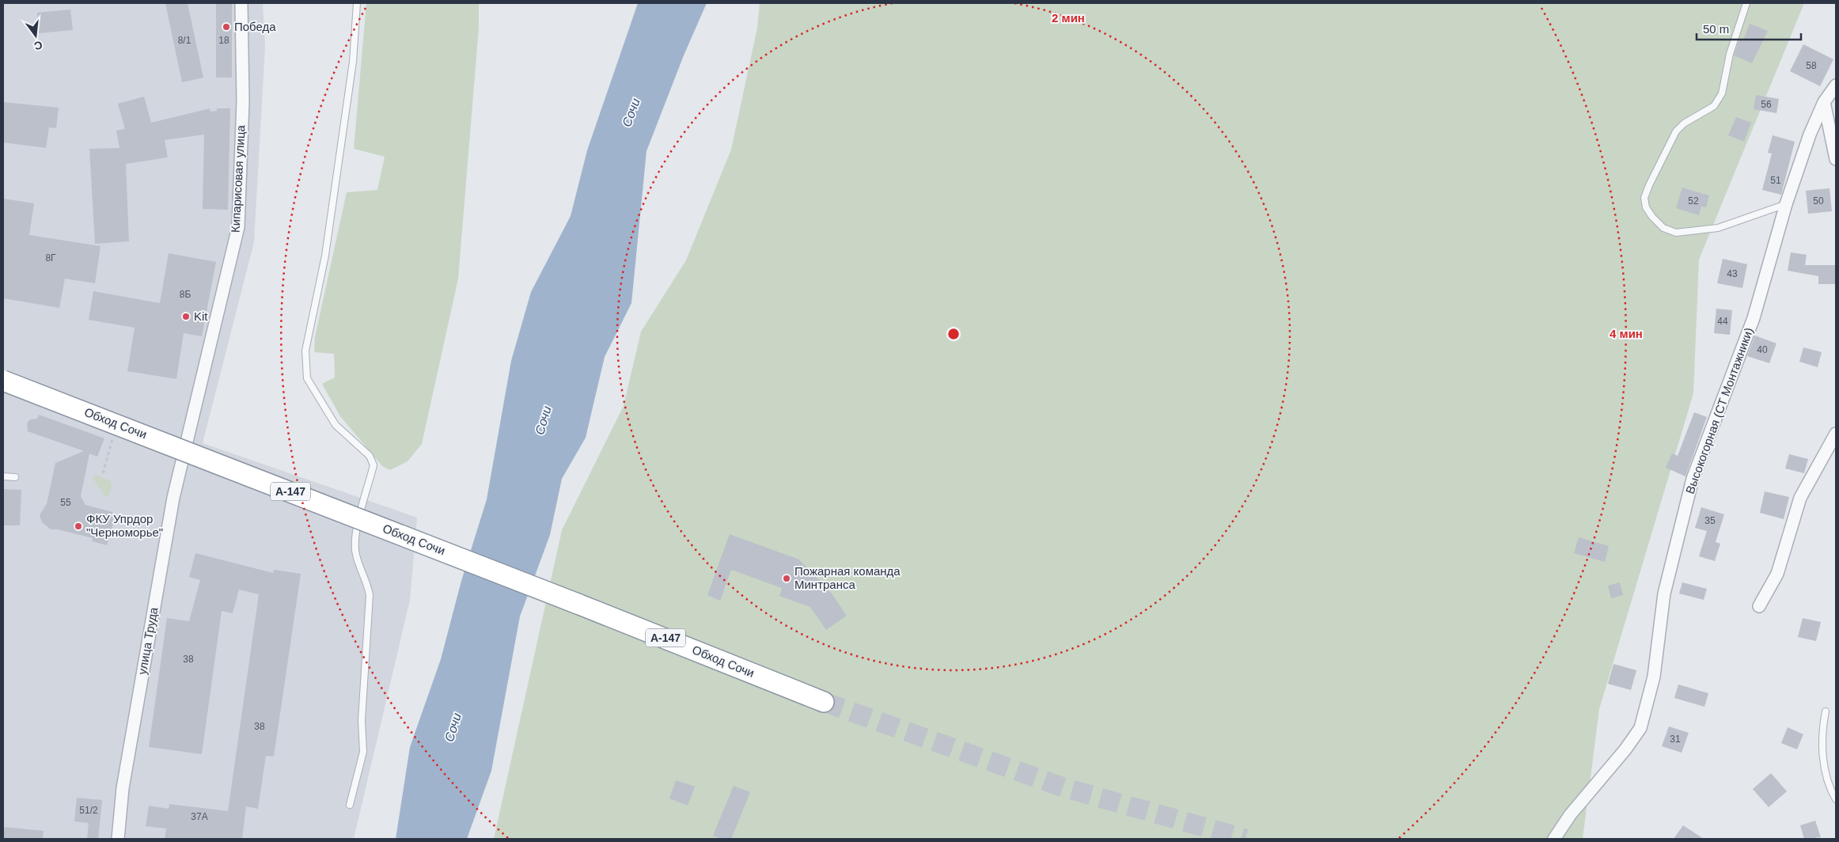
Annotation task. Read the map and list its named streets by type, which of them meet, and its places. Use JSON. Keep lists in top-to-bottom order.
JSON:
{
  "streets": {
    "highway": ["Обход Сочи", "А-147"],
    "street": ["Кипарисовая улица", "Высокогорная (СТ Монтажники)", "улица Труда"]
  },
  "crossings": [
    ["Кипарисовая улица", "улица Труда"]
  ],
  "water": ["Сочи"],
  "places": [
    "Победа",
    "Kit",
    "ФКУ Упрдор \"Черноморье\"",
    "Пожарная команда Минтранса"
  ],
  "house_numbers": [
    "8/1",
    "18",
    "58",
    "56",
    "51",
    "52",
    "50",
    "8Г",
    "43",
    "8Б",
    "44",
    "40",
    "55",
    "35",
    "38",
    "38",
    "31",
    "51/2",
    "37А"
  ],
  "scale_bar": "50 m",
  "north": "bottom",
  "rings": ["2 мин", "4 мин"]
}
